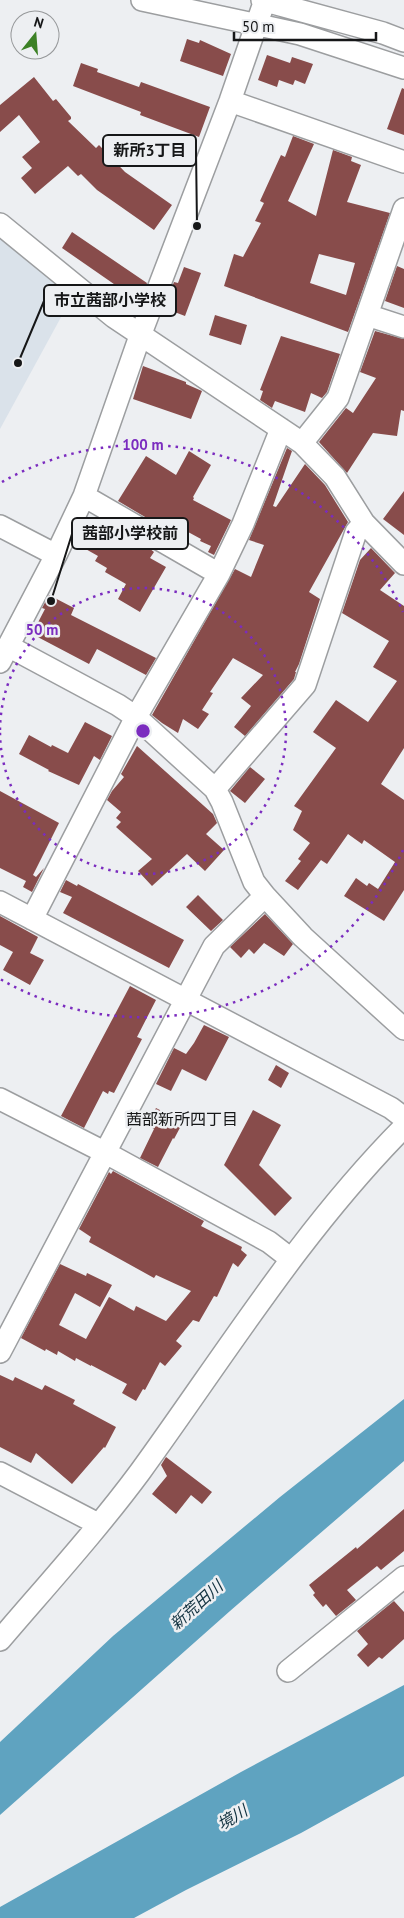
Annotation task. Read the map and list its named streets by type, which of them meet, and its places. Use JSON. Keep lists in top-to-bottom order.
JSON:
{
  "districts": ["茜部新所四丁目"],
  "water": ["新荒田川", "境川"],
  "places": ["新所3丁目", "市立茜部小学校", "茜部小学校前"],
  "scale_bar": "50 m",
  "north": "top",
  "rings": ["100 m", "50 m"]
}
